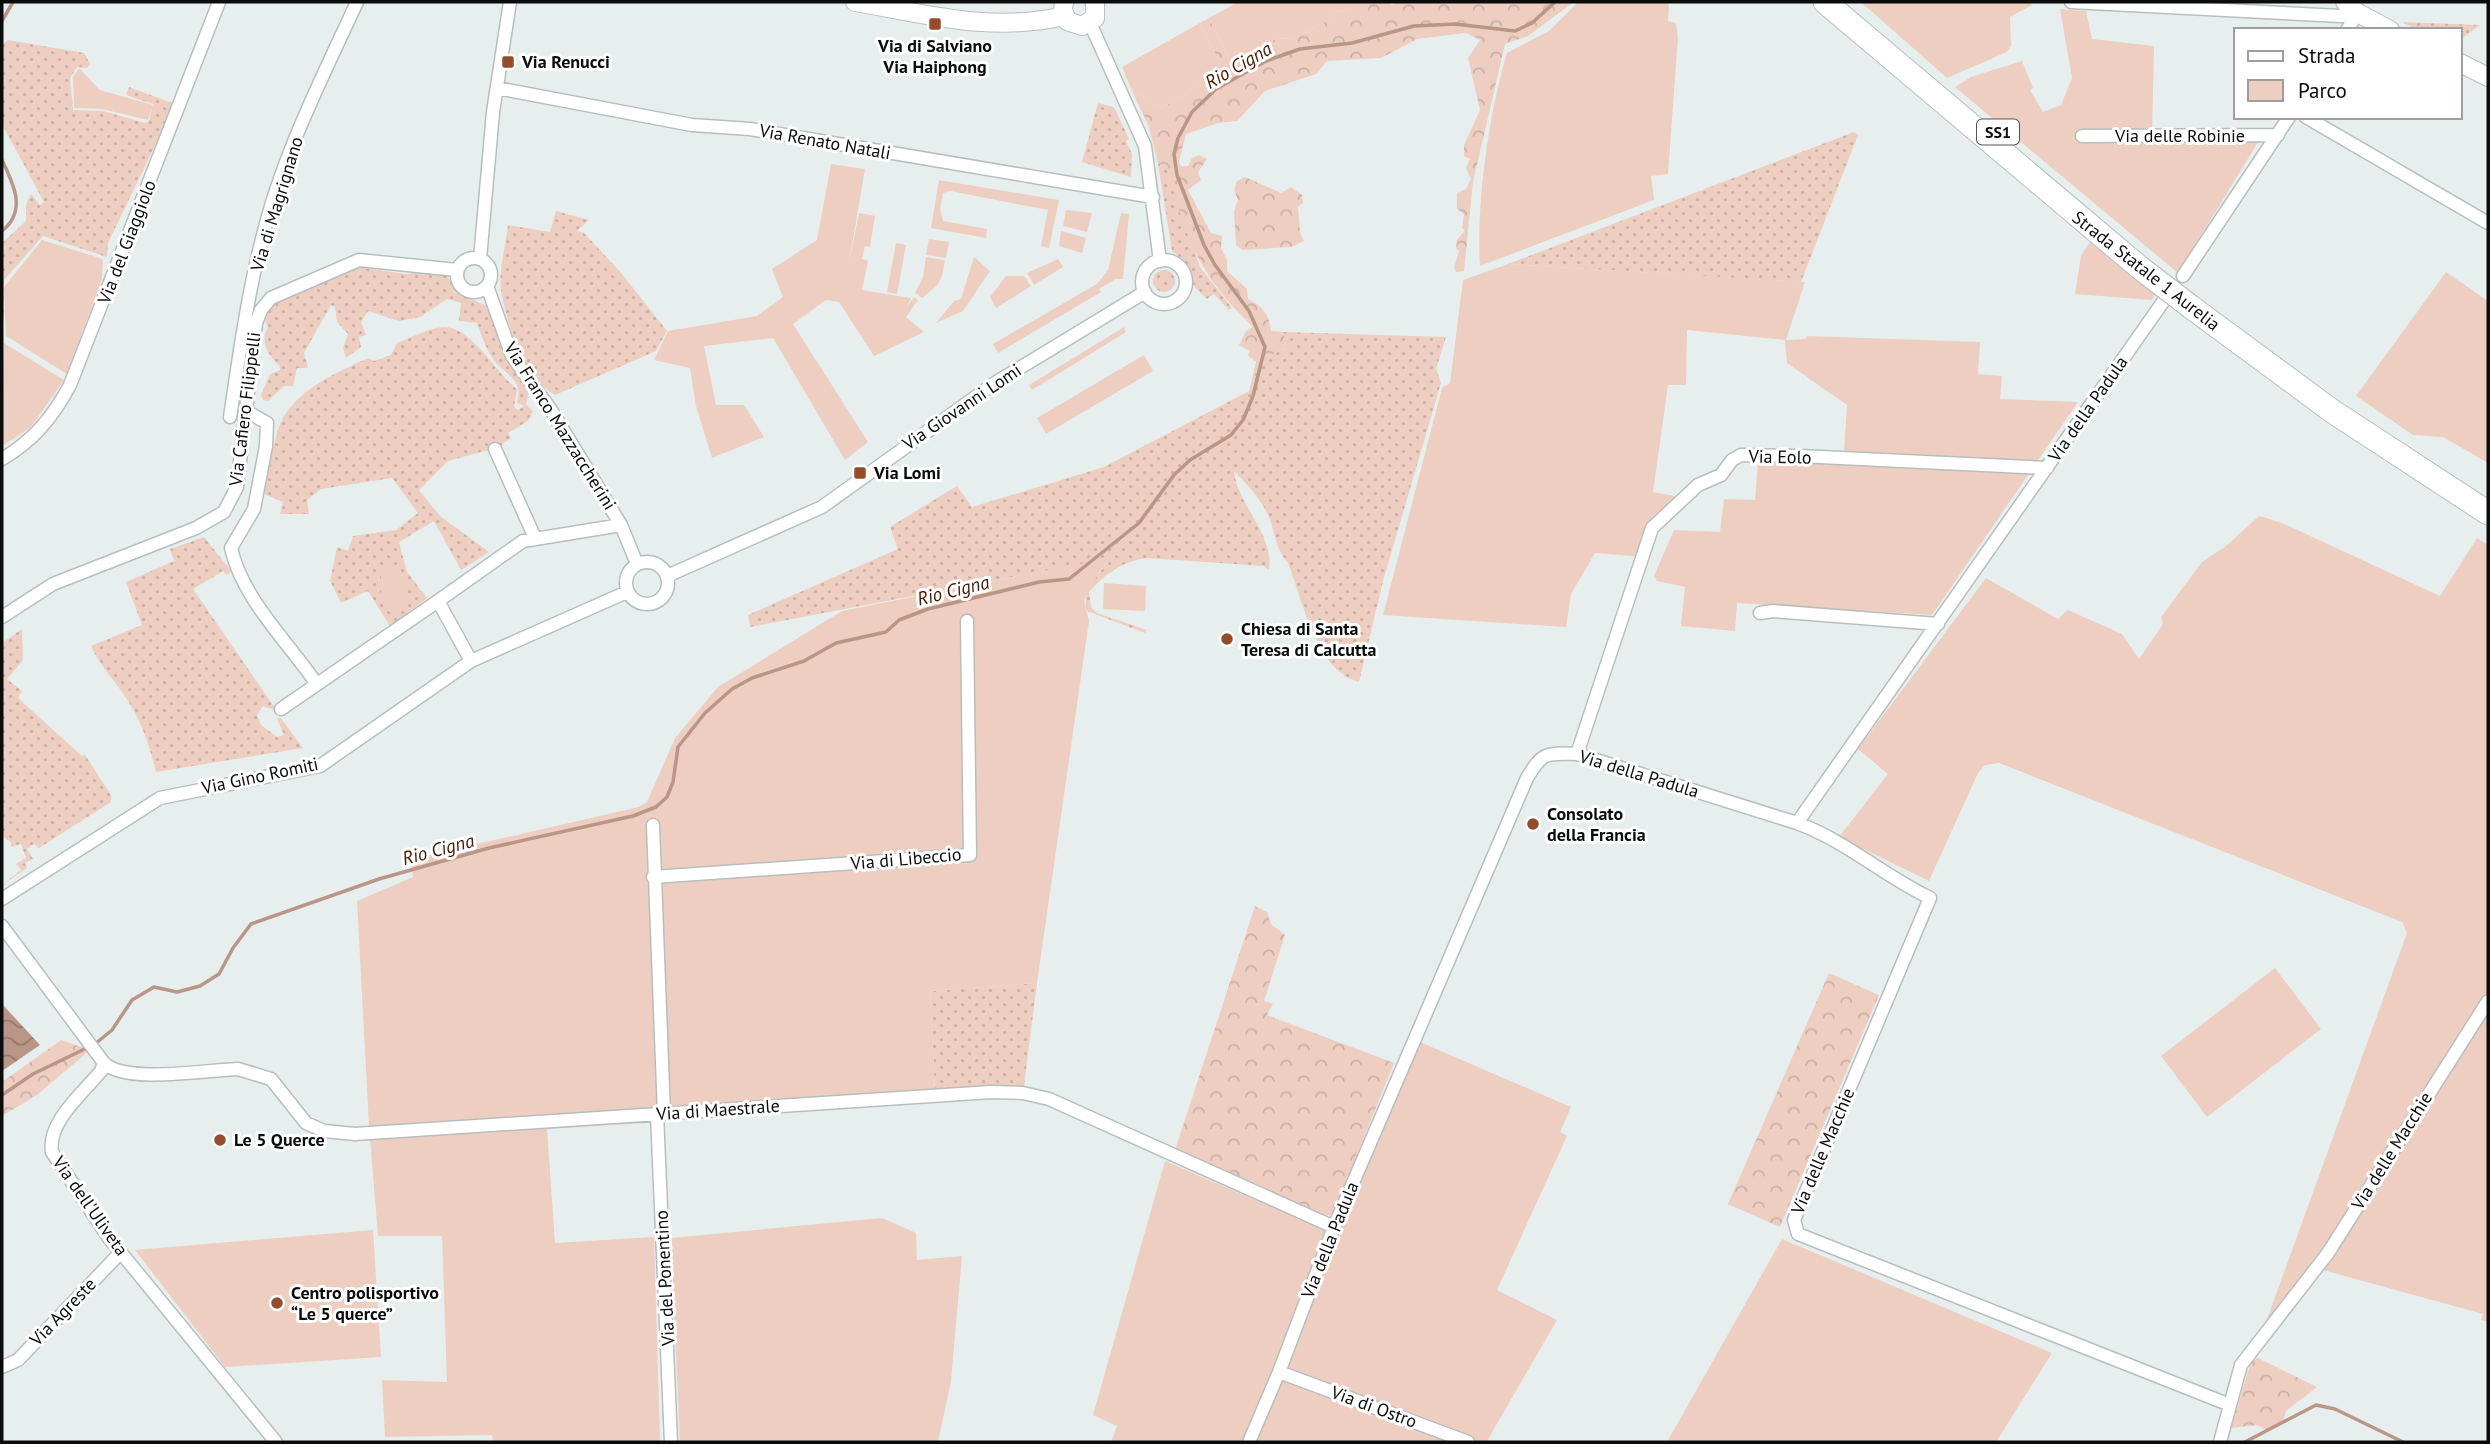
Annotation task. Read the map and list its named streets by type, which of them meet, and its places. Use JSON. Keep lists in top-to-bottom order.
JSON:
{
  "streets": {
    "highway": ["SS1", "Strada Statale 1 Aurelia"],
    "street": [
      "Via delle Robinie",
      "Via Renato Natali",
      "Via di Magrignano",
      "Via del Giaggiolo",
      "Via Giovanni Lomi",
      "Via Cafiero Filippelli",
      "Via della Padula",
      "Via Franco Mazzaccherini",
      "Via Eolo",
      "Via Gino Romiti",
      "Via di Libeccio",
      "Via di Maestrale",
      "Via delle Macchie",
      "Via dell'Uliveta",
      "Via del Ponentino",
      "Via Agreste",
      "Via di Ostro"
    ]
  },
  "crossings": [
    ["Via Giovanni Lomi", "Via Franco Mazzaccherini"],
    ["Via Giovanni Lomi", "Via Gino Romiti"],
    ["Via Cafiero Filippelli", "Via Franco Mazzaccherini"],
    ["Via della Padula", "Via Eolo"],
    ["Via della Padula", "Via di Maestrale"],
    ["Via della Padula", "Via delle Macchie"],
    ["Via della Padula", "Via di Ostro"],
    ["Via Franco Mazzaccherini", "Via Gino Romiti"],
    ["Via di Maestrale", "Via dell'Uliveta"],
    ["Via di Maestrale", "Via del Ponentino"],
    ["Via dell'Uliveta", "Via Agreste"]
  ],
  "water": ["Rio Cigna"],
  "places": {
    "transit": ["Via di Salviano Via Haiphong", "Via Renucci", "Via Lomi"],
    "other": [
      "Chiesa di Santa Teresa di Calcutta",
      "Consolato della Francia",
      "Le 5 Querce",
      "Centro polisportivo “Le 5 querce”"
    ]
  },
  "legend": ["Strada", "Parco"]
}
